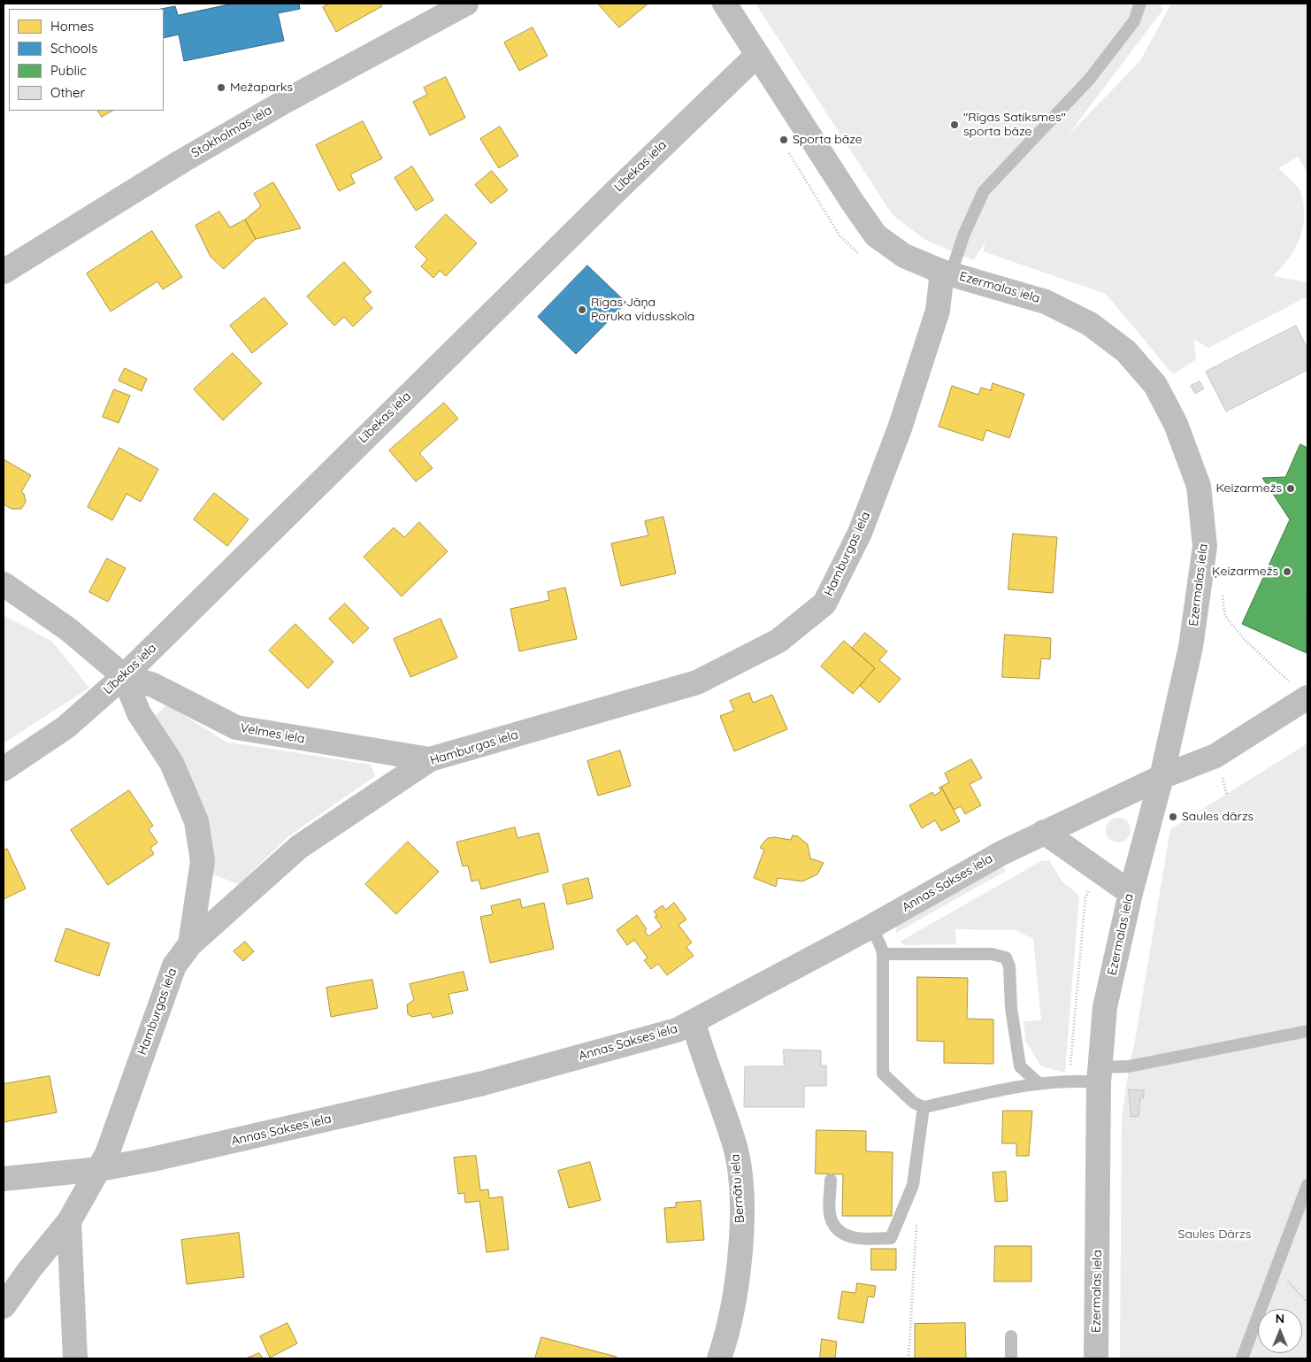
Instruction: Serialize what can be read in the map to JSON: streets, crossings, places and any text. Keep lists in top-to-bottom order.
{
  "streets": {
    "street": [
      "Stokholmas iela",
      "Lībekas iela",
      "Ezermalas iela",
      "Hamburgas iela",
      "Velmes iela",
      "Annas Sakses iela",
      "Bernātu iela"
    ]
  },
  "crossings": [
    ["Lībekas iela", "Ezermalas iela"],
    ["Lībekas iela", "Velmes iela"],
    ["Ezermalas iela", "Hamburgas iela"],
    ["Ezermalas iela", "Annas Sakses iela"],
    ["Hamburgas iela", "Velmes iela"],
    ["Hamburgas iela", "Annas Sakses iela"],
    ["Annas Sakses iela", "Bernātu iela"]
  ],
  "parks": ["Saules Dārzs"],
  "places": [
    "Mežaparks",
    "\"Rīgas Satiksmes\" sporta bāze",
    "Sporta bāze",
    "Rīgas Jāņa Poruka vidusskola",
    "Keizarmežs",
    "Ķeizarmežs",
    "Saules dārzs"
  ],
  "legend": [
    "Homes",
    "Schools",
    "Public",
    "Other"
  ],
  "north": "top"
}
